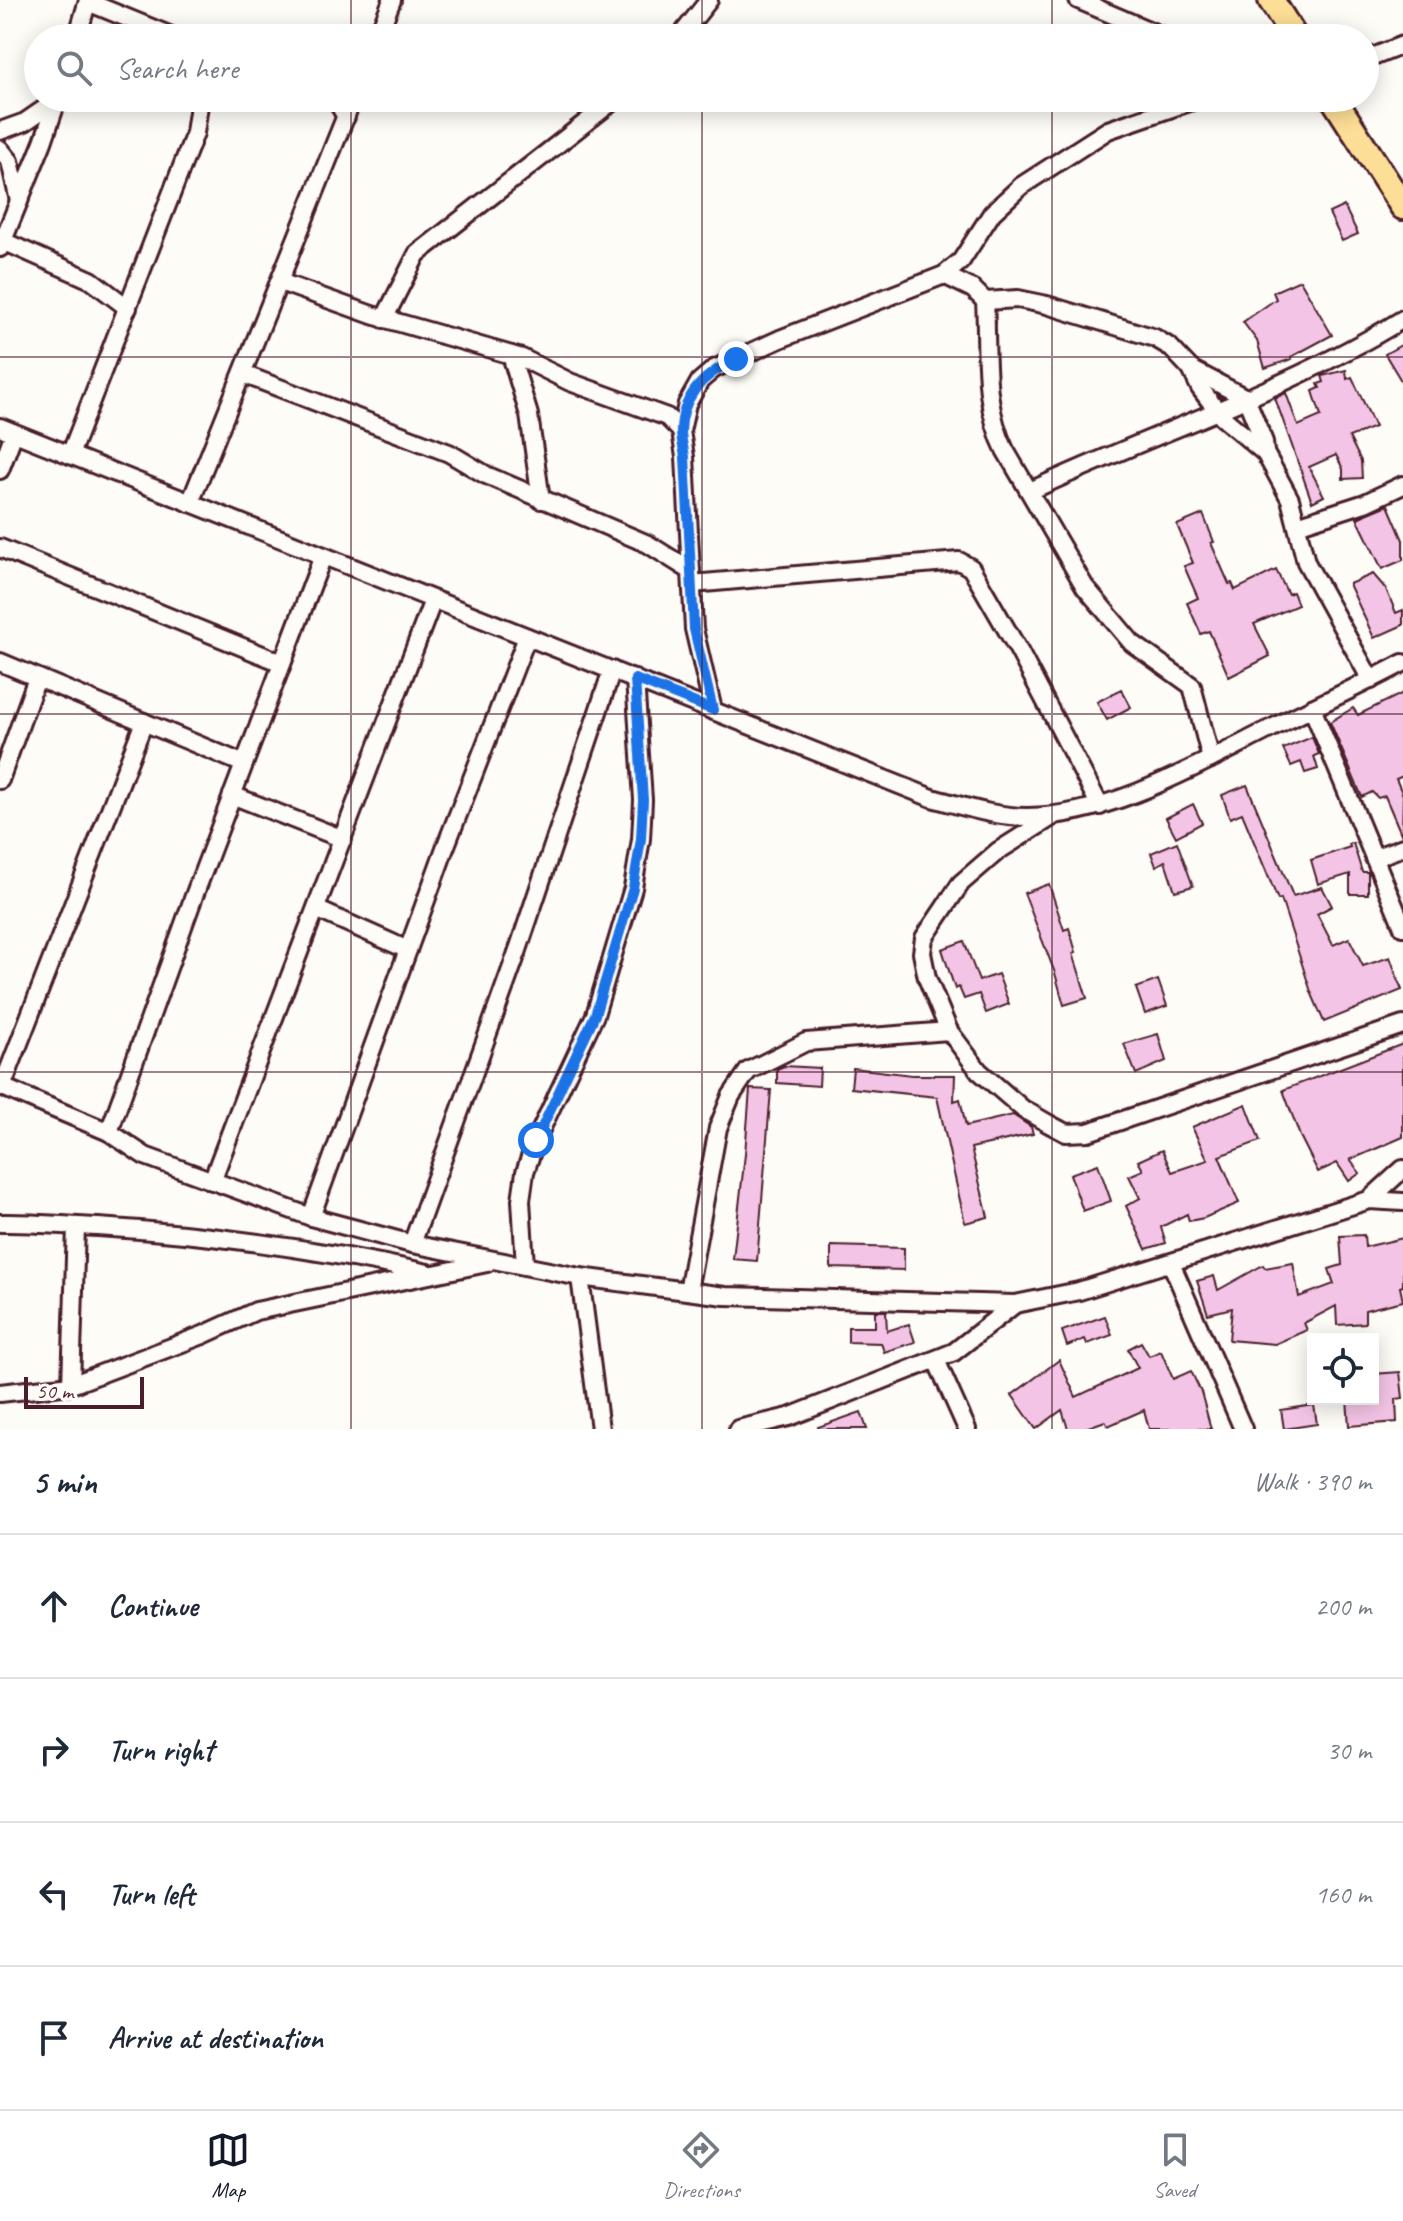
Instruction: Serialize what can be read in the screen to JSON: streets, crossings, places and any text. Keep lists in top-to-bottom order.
{
  "scale_bar": "50 m",
  "page": {
    "search": "Search here",
    "scale": "50 m",
    "heading": ["5 min", "Walk · 390 m"],
    "list": [
      ["Continue", "200 m"],
      ["Turn right", "30 m"],
      ["Turn left", "160 m"],
      "Arrive at destination"
    ],
    "nav": ["Map", "Directions", "Saved"]
  }
}
